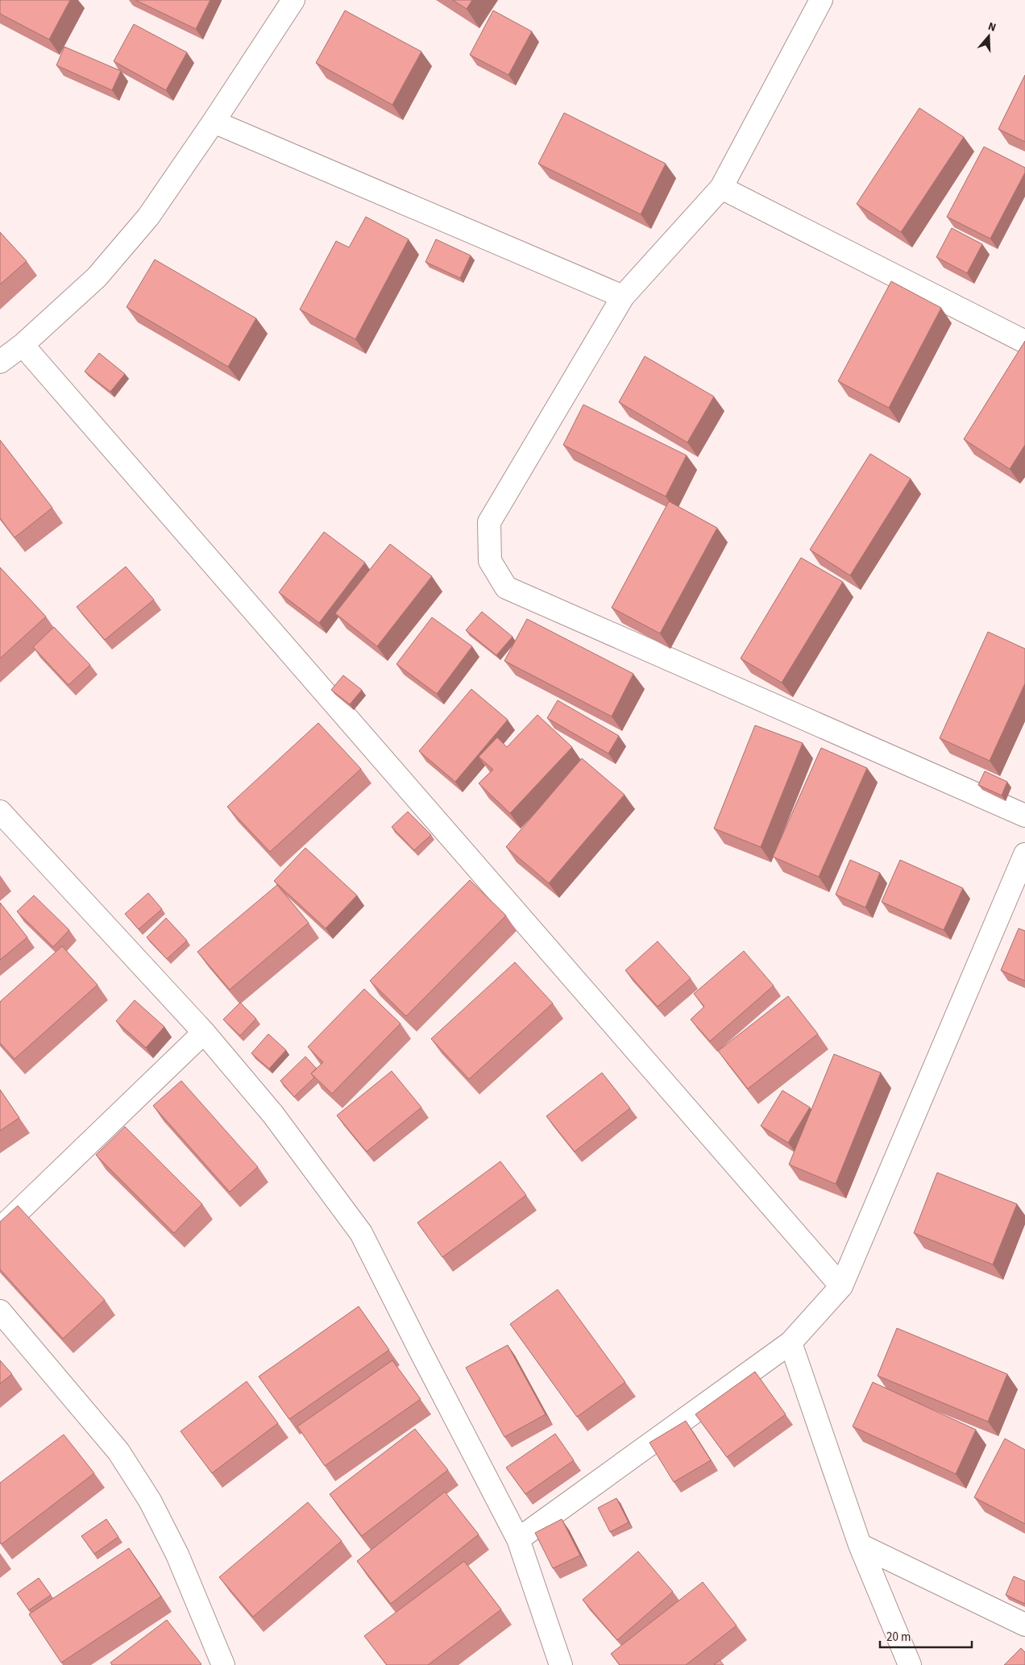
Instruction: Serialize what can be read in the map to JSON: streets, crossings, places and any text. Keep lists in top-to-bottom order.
{
  "scale_bar": "20 m",
  "north": "top"
}
